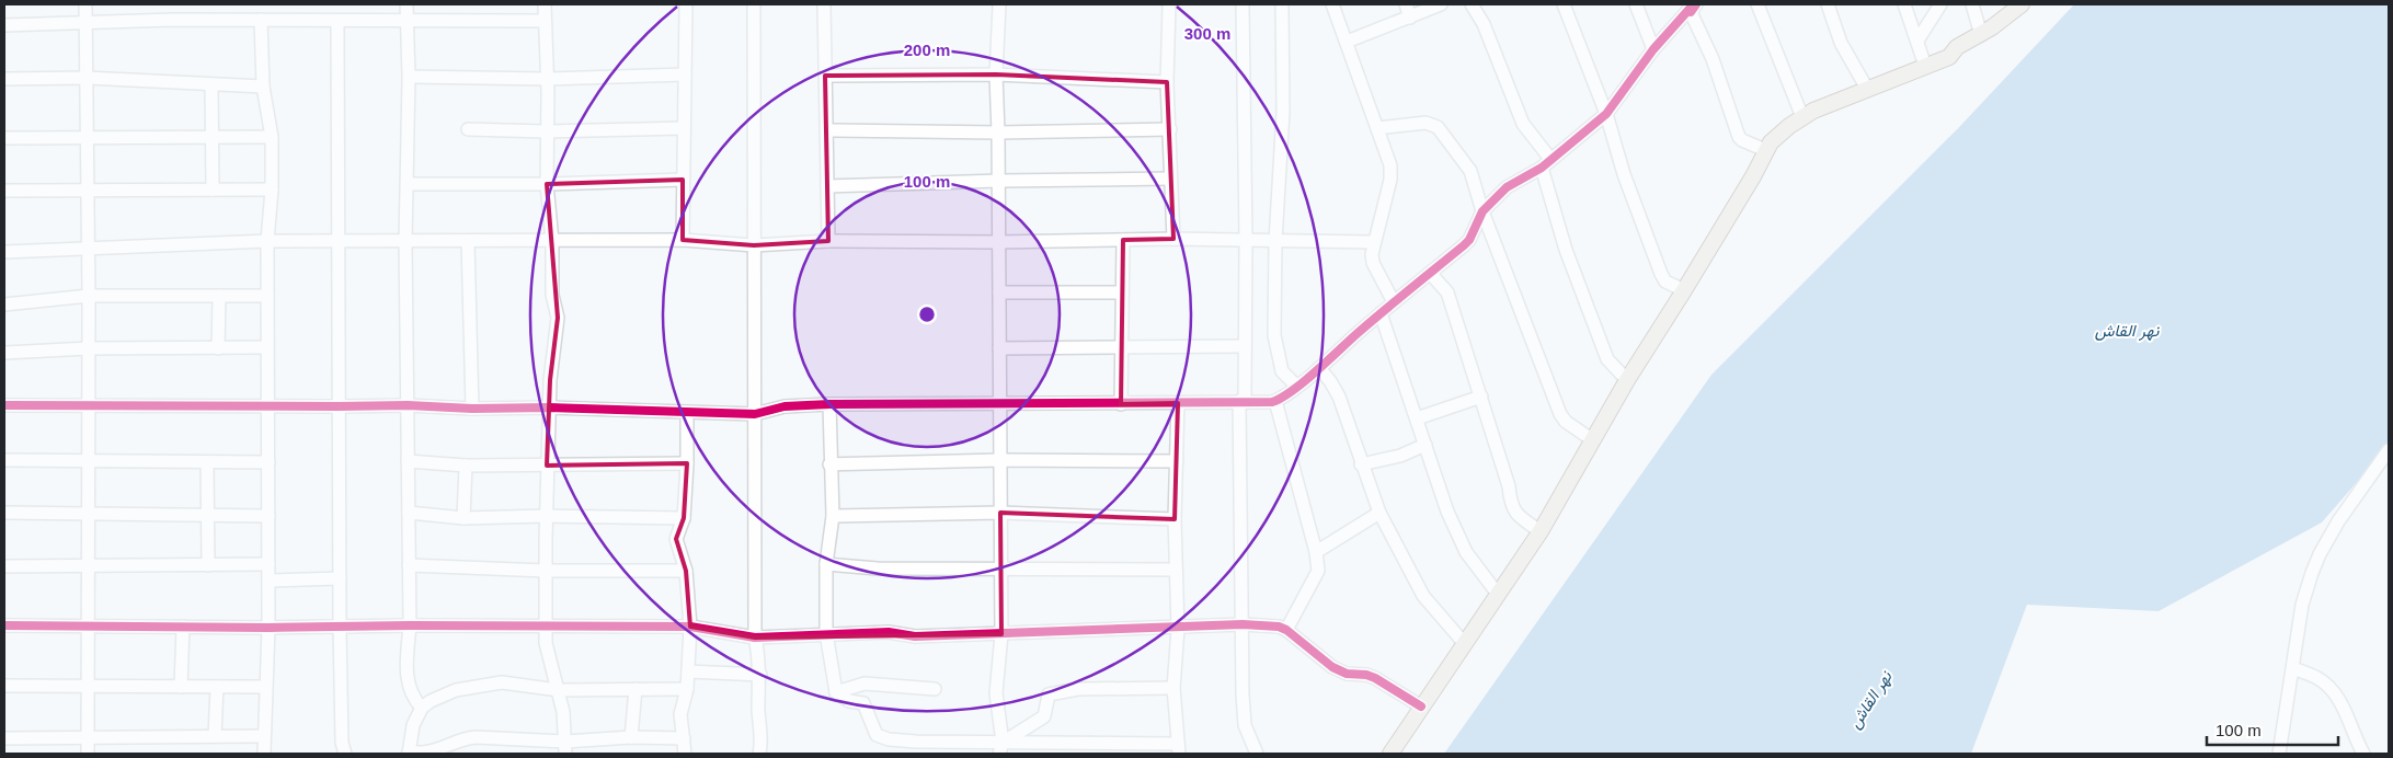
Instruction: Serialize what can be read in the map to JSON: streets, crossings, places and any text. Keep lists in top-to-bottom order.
{
  "water": ["نهر القاش"],
  "scale_bar": "100 m",
  "rings": ["300 m", "200 m", "100 m"]
}
